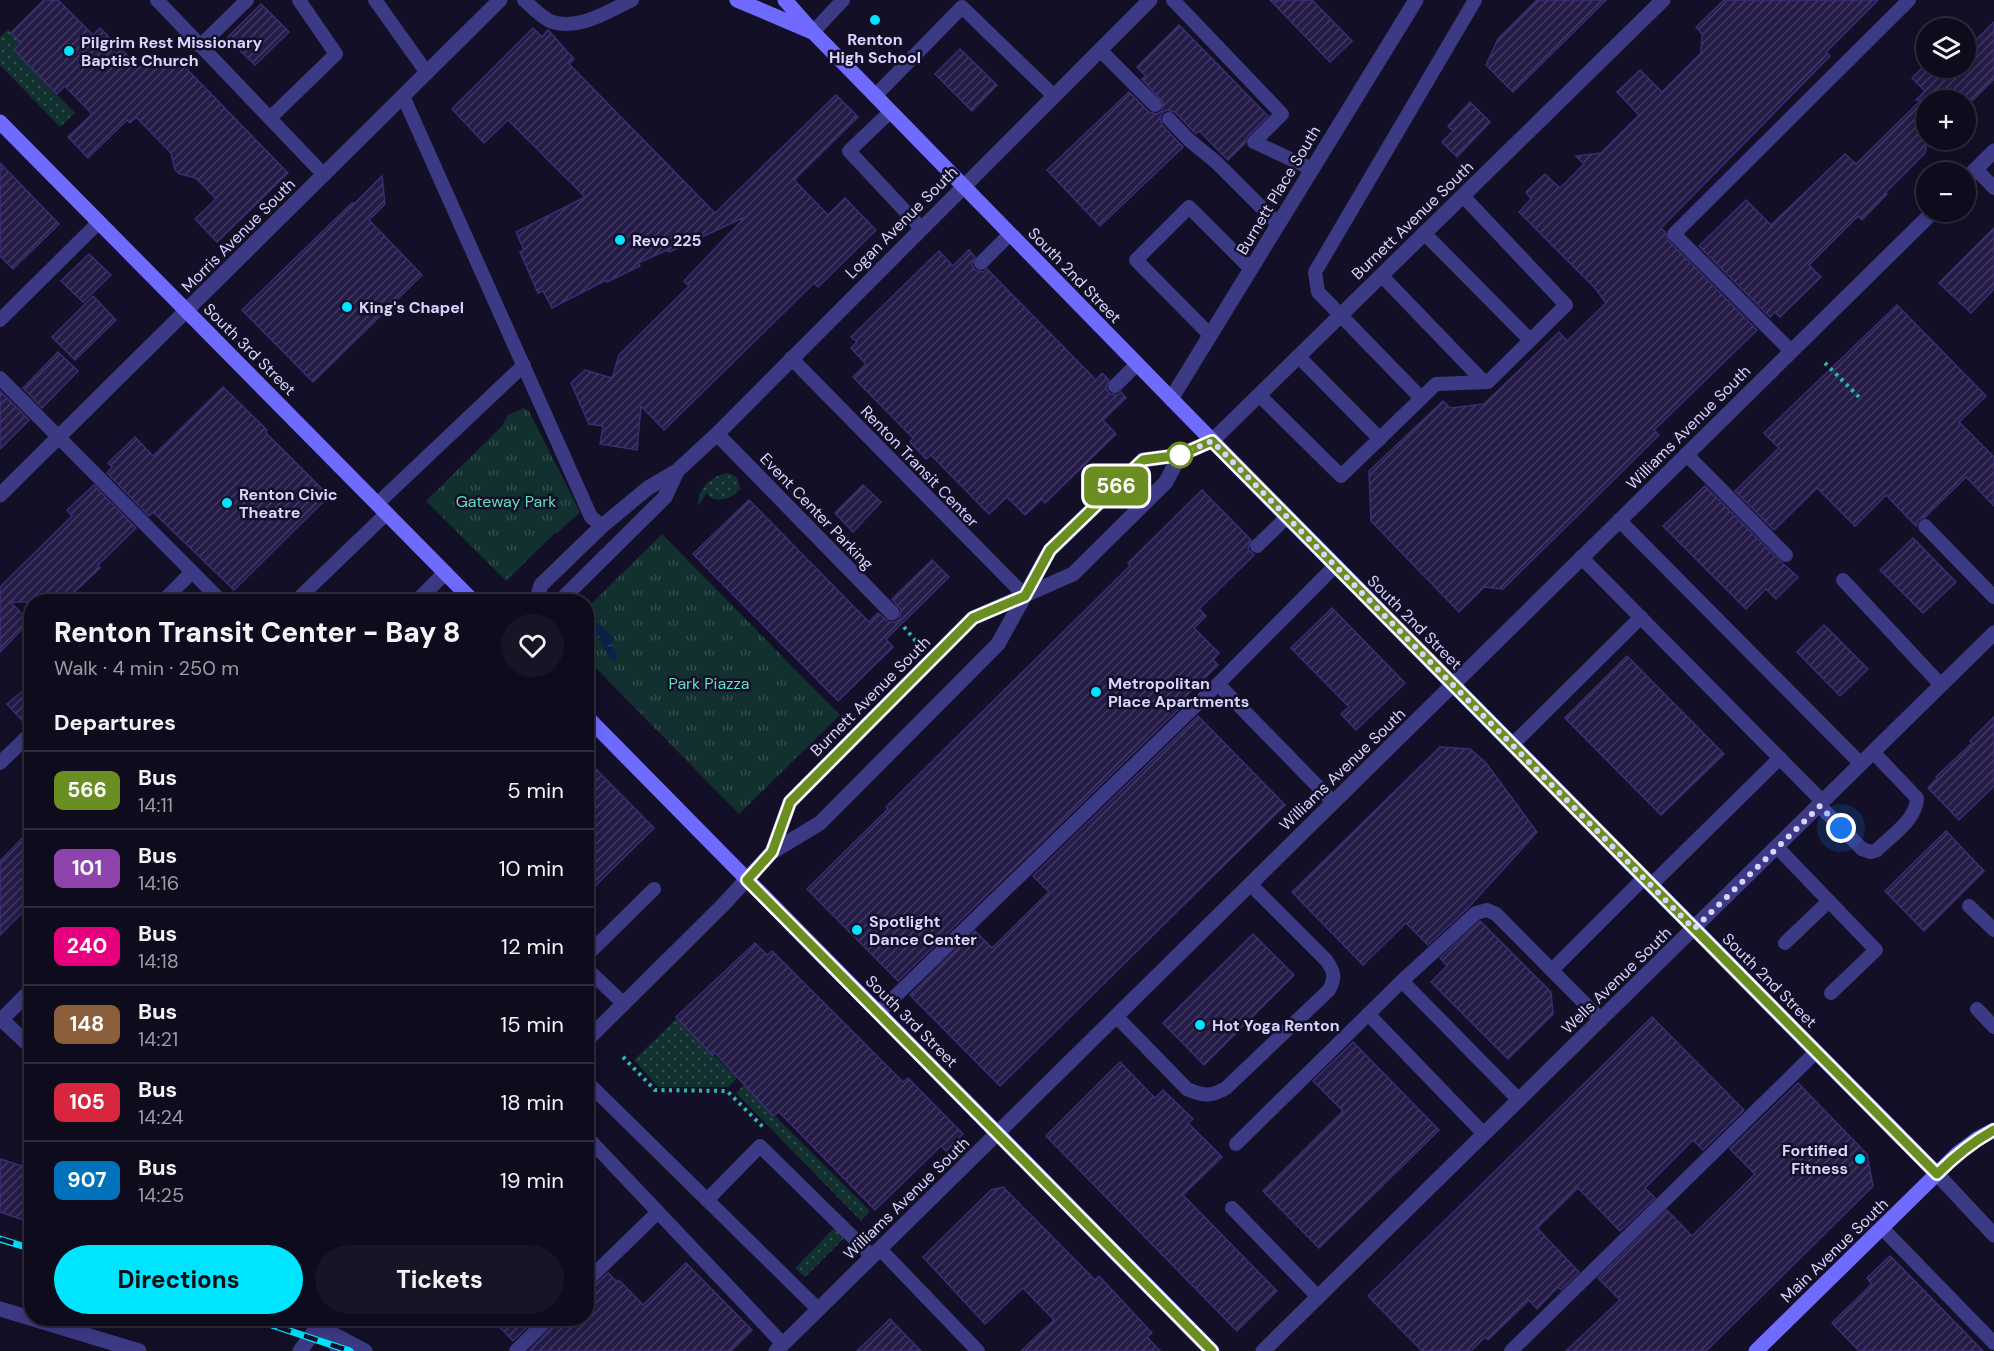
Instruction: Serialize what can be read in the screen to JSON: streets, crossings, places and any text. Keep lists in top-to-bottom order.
{
  "streets": {
    "main road": ["South 2nd Street", "South 3rd Street", "Main Avenue South"],
    "street": [
      "Burnett Place South",
      "Burnett Avenue South",
      "Logan Avenue South",
      "Morris Avenue South",
      "Williams Avenue South",
      "Event Center Parking",
      "Wells Avenue South"
    ],
    "lane": ["Renton Transit Center"]
  },
  "crossings": [
    ["Burnett Place South", "South 2nd Street"],
    ["Burnett Avenue South", "South 2nd Street"],
    ["Burnett Avenue South", "South 3rd Street"],
    ["Burnett Avenue South", "Renton Transit Center"],
    ["Logan Avenue South", "South 2nd Street"],
    ["Logan Avenue South", "Renton Transit Center"],
    ["Logan Avenue South", "Event Center Parking"],
    ["Morris Avenue South", "South 3rd Street"],
    ["South 2nd Street", "Williams Avenue South"],
    ["South 2nd Street", "Wells Avenue South"],
    ["South 2nd Street", "Main Avenue South"],
    ["South 3rd Street", "Williams Avenue South"]
  ],
  "parks": ["Gateway Park", "Park Piazza"],
  "places": [
    "Renton High School",
    "Pilgrim Rest Missionary Baptist Church",
    "Revo 225",
    "King's Chapel",
    "Renton Civic Theatre",
    "Metropolitan Place Apartments",
    "Spotlight Dance Center",
    "Hot Yoga Renton",
    "Fortified Fitness"
  ],
  "lines": ["bus line 566"],
  "page": {
    "on_map": "566",
    "map_buttons": ["+", "−"],
    "heading": [
      ["Renton Transit Center - Bay 8", "Walk · 4 min · 250 m"],
      "Departures"
    ],
    "list": [
      {
        "mark": "566",
        "name": "Bus",
        "note": "14:11",
        "value": "5 min"
      },
      {
        "mark": "101",
        "name": "Bus",
        "note": "14:16",
        "value": "10 min"
      },
      {
        "mark": "240",
        "name": "Bus",
        "note": "14:18",
        "value": "12 min"
      },
      {
        "mark": "148",
        "name": "Bus",
        "note": "14:21",
        "value": "15 min"
      },
      {
        "mark": "105",
        "name": "Bus",
        "note": "14:24",
        "value": "18 min"
      },
      {
        "mark": "907",
        "name": "Bus",
        "note": "14:25",
        "value": "19 min"
      }
    ],
    "buttons": ["Directions", "Tickets"]
  }
}
